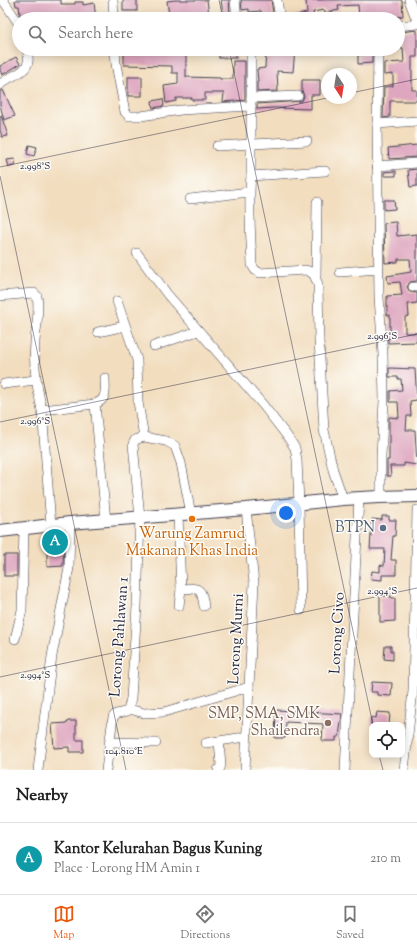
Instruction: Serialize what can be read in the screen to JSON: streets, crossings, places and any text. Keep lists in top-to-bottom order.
{
  "streets": {
    "street": ["Lorong Civo", "Lorong Pahlawan 1", "Lorong Murni"]
  },
  "places": ["Warung Zamrud Makanan Khas India", "BTPN", "SMP, SMA, SMK Shailendra"],
  "north": "bottom",
  "page": {
    "search": "Search here",
    "pins": "A",
    "heading": "Nearby",
    "list": [
      {
        "mark": "A",
        "name": "Kantor Kelurahan Bagus Kuning",
        "note": "Place · Lorong HM Amin 1",
        "value": "210 m"
      }
    ],
    "nav": ["Map", "Directions", "Saved"]
  },
  "coordinates": [
    "2.998°S",
    "2.996°S",
    "2.994°S",
    "104.810°E"
  ]
}
